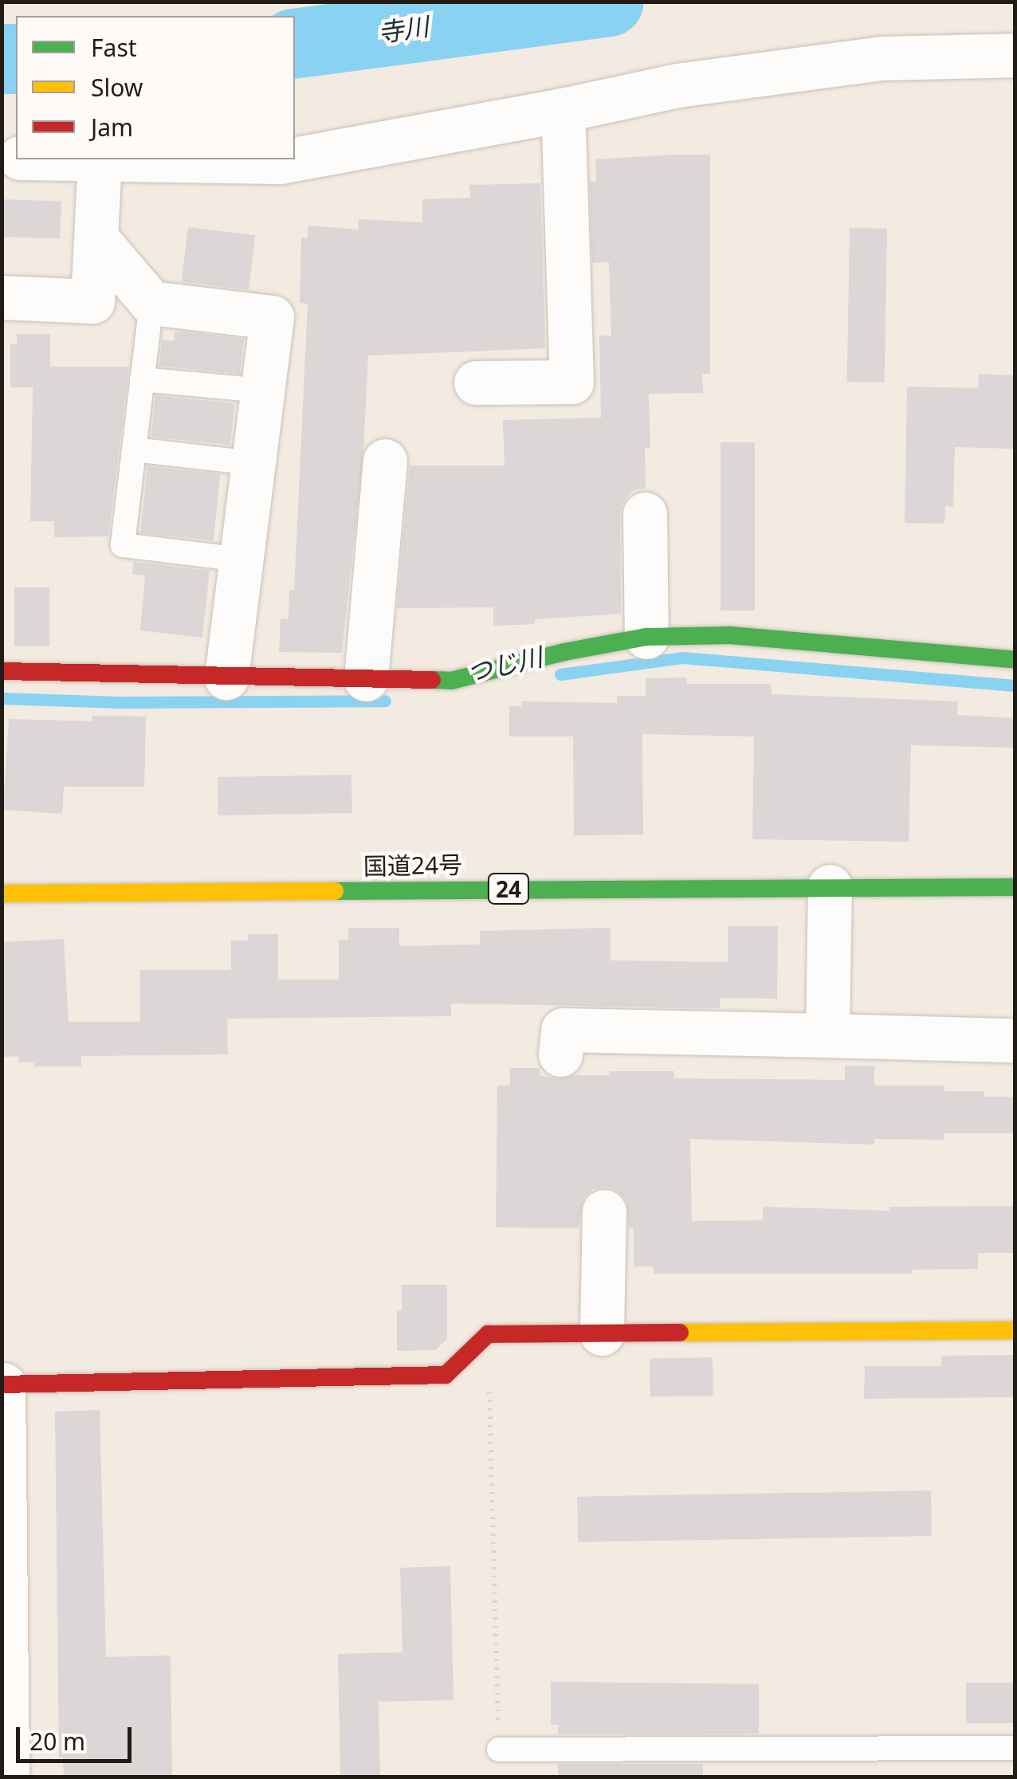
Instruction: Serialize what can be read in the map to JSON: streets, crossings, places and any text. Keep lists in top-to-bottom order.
{
  "streets": {
    "main road": ["国道24号", "24"]
  },
  "water": ["寺川", "つじ川"],
  "legend": ["Fast", "Slow", "Jam"],
  "scale_bar": "20 m"
}
